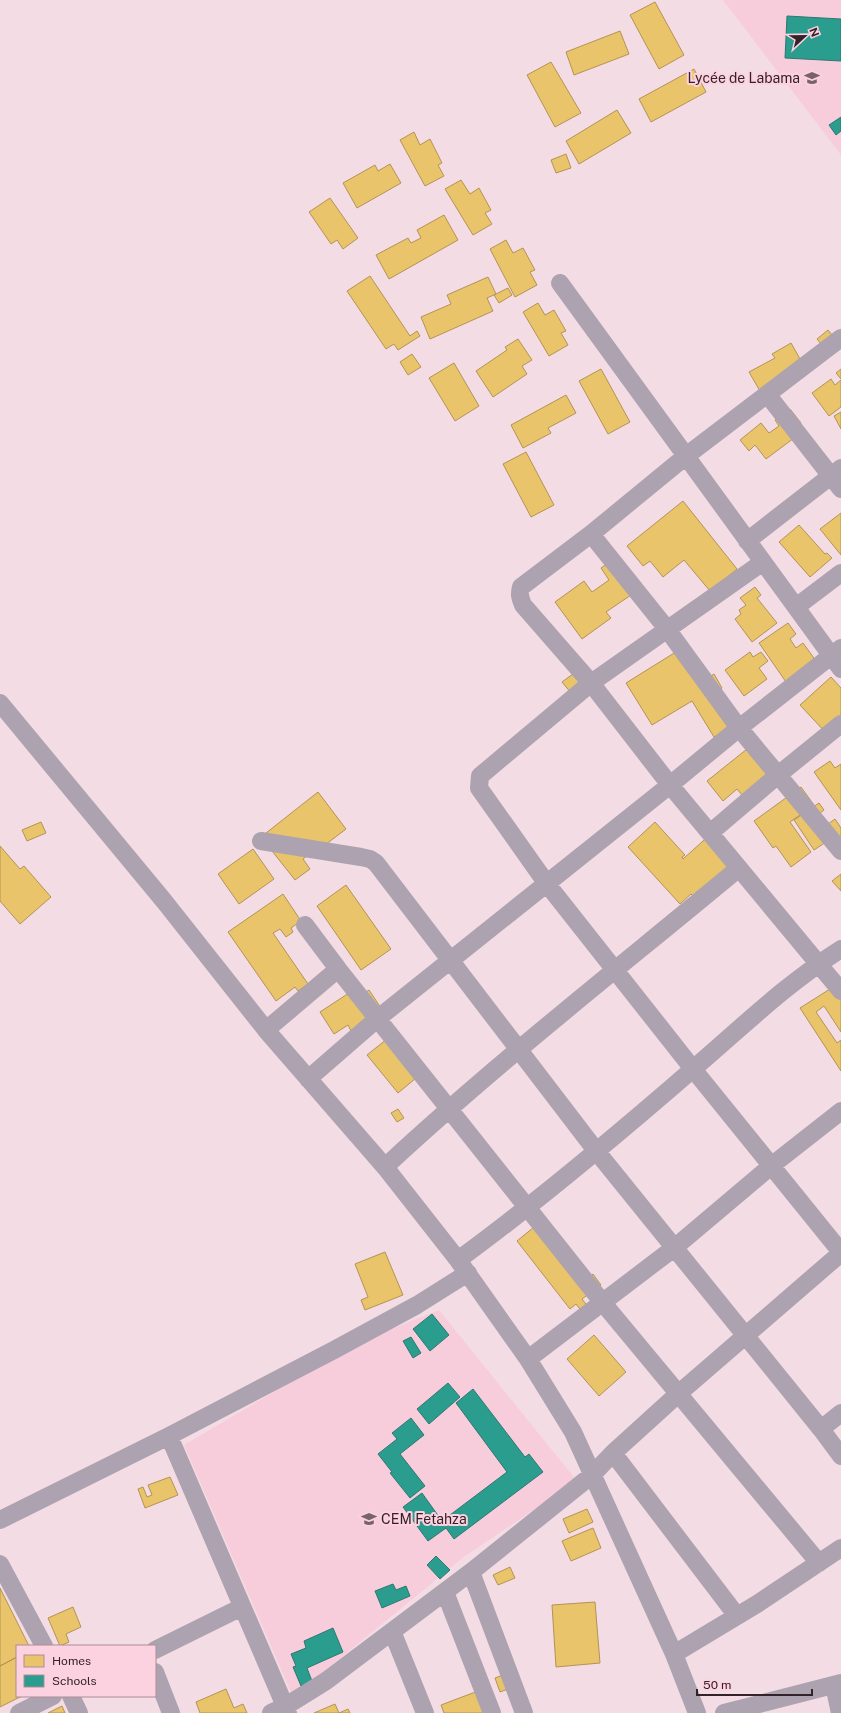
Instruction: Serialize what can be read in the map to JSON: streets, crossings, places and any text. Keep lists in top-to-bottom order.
{
  "places": {
    "school or university": ["Lycée de Labama", "CEM Fetahza"]
  },
  "legend": ["Homes", "Schools"],
  "scale_bar": "50 m",
  "north": "right"
}
